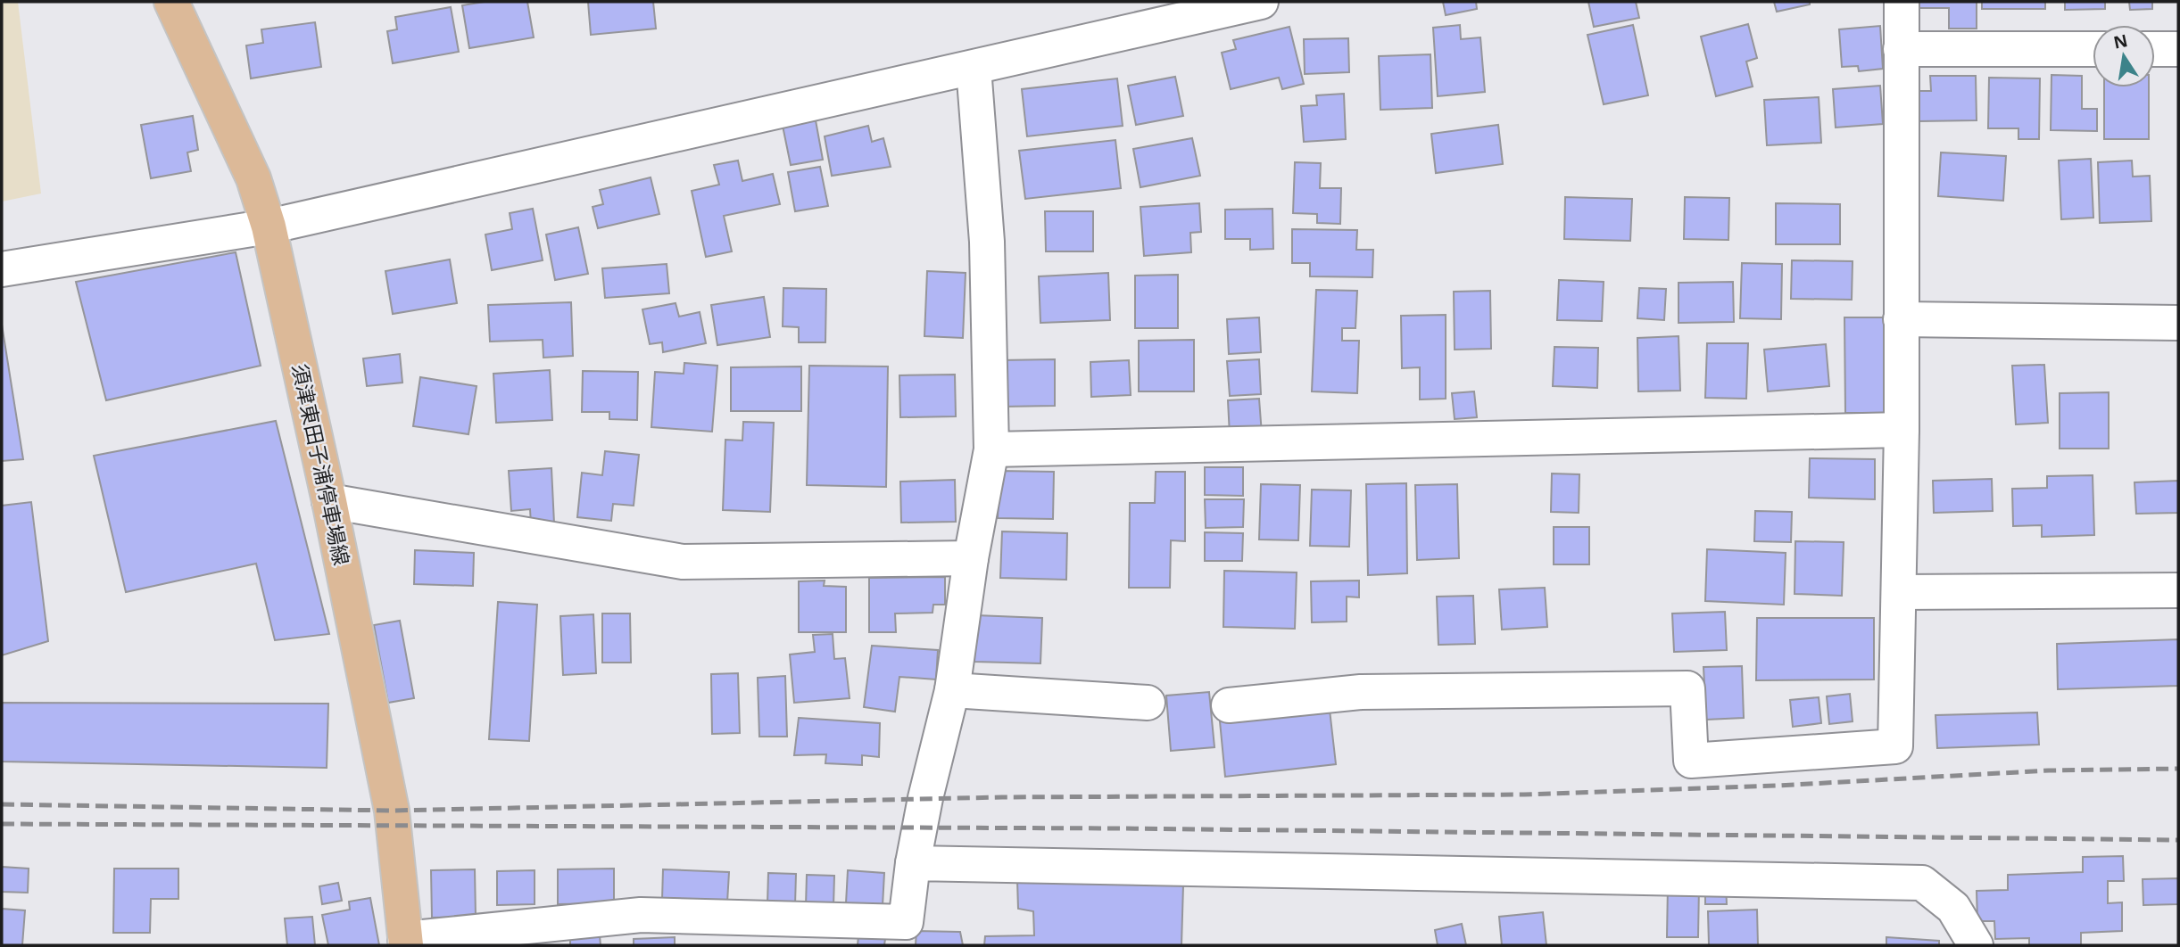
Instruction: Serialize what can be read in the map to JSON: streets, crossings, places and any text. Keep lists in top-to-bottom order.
{
  "streets": {
    "main road": ["須津東田子浦停車場線"]
  },
  "north": "top"
}
